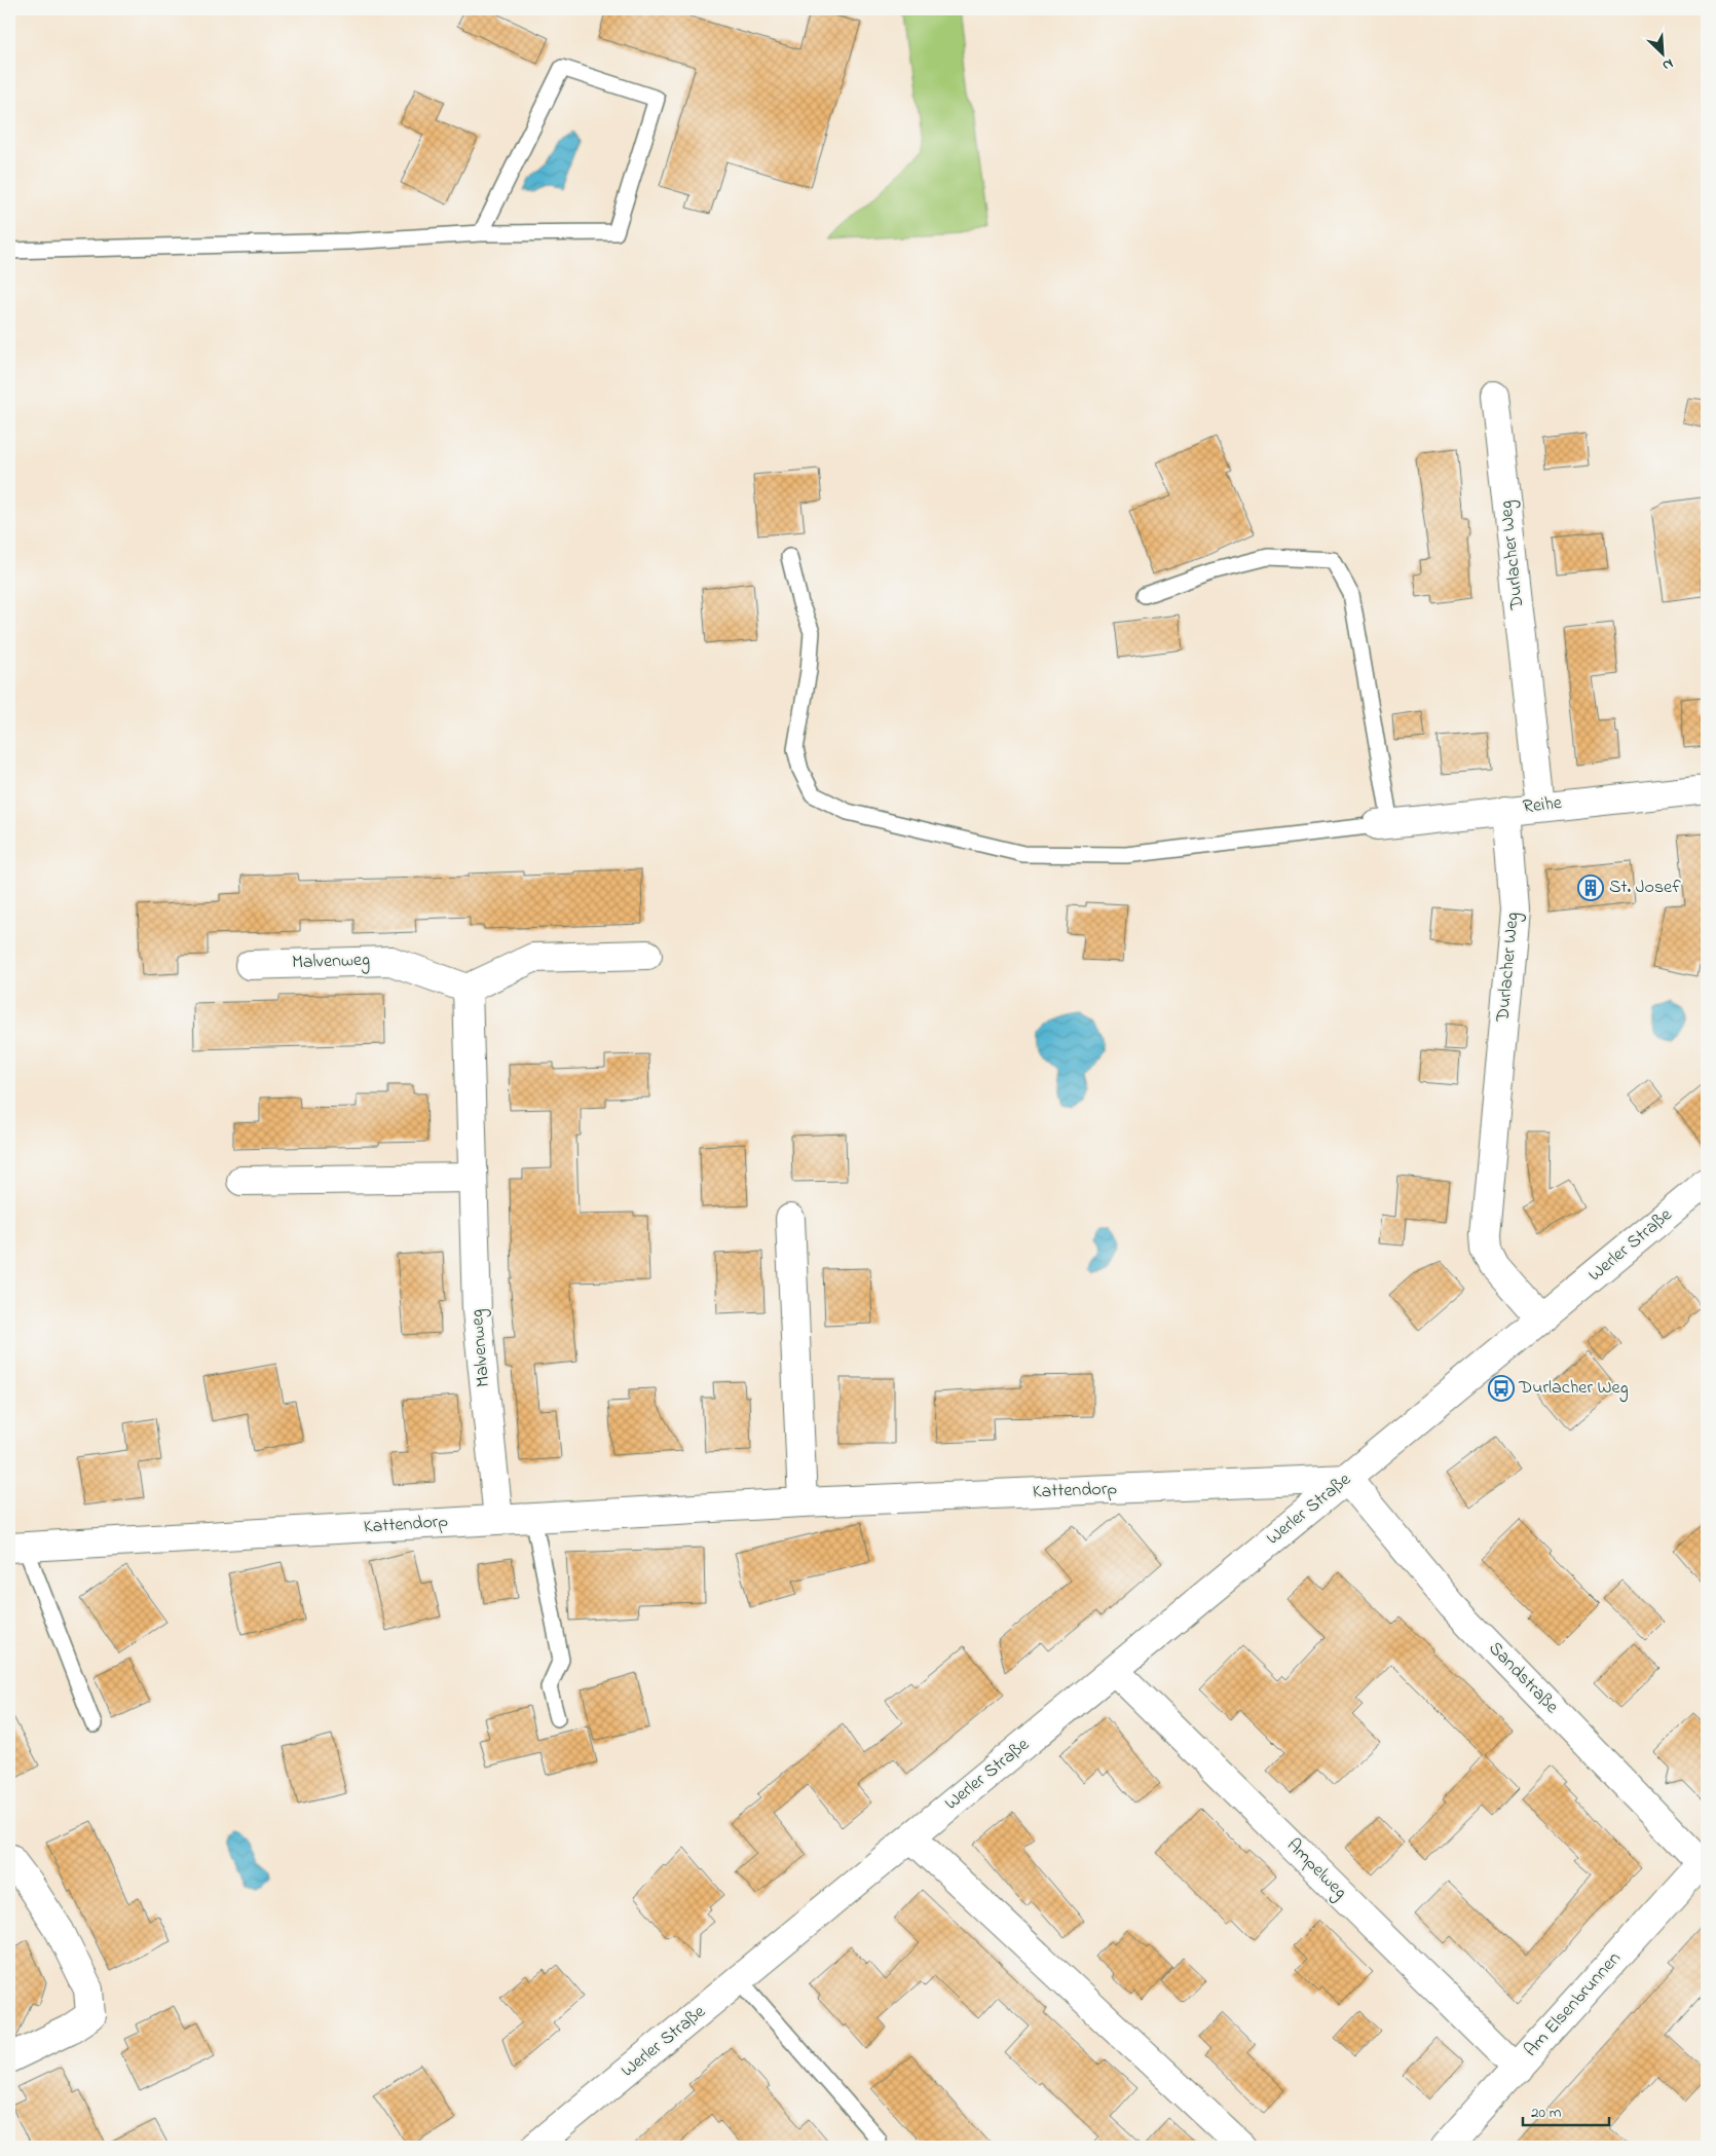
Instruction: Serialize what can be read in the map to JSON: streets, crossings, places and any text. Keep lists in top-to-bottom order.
{
  "streets": {
    "street": [
      "Durlacher Weg",
      "Reihe",
      "Malvenweg",
      "Werler Straße",
      "Kattendorp",
      "Sandstraße",
      "Ampelweg",
      "Am Elsenbrunnen"
    ]
  },
  "crossings": [
    ["Durlacher Weg", "Reihe"],
    ["Durlacher Weg", "Werler Straße"],
    ["Malvenweg", "Kattendorp"],
    ["Werler Straße", "Kattendorp"],
    ["Werler Straße", "Sandstraße"],
    ["Werler Straße", "Ampelweg"],
    ["Kattendorp", "Sandstraße"],
    ["Sandstraße", "Am Elsenbrunnen"],
    ["Ampelweg", "Am Elsenbrunnen"]
  ],
  "places": {
    "building": ["St. Josef"],
    "bus stop": ["Durlacher Weg"]
  },
  "scale_bar": "20 m",
  "north": "bottom right"
}
